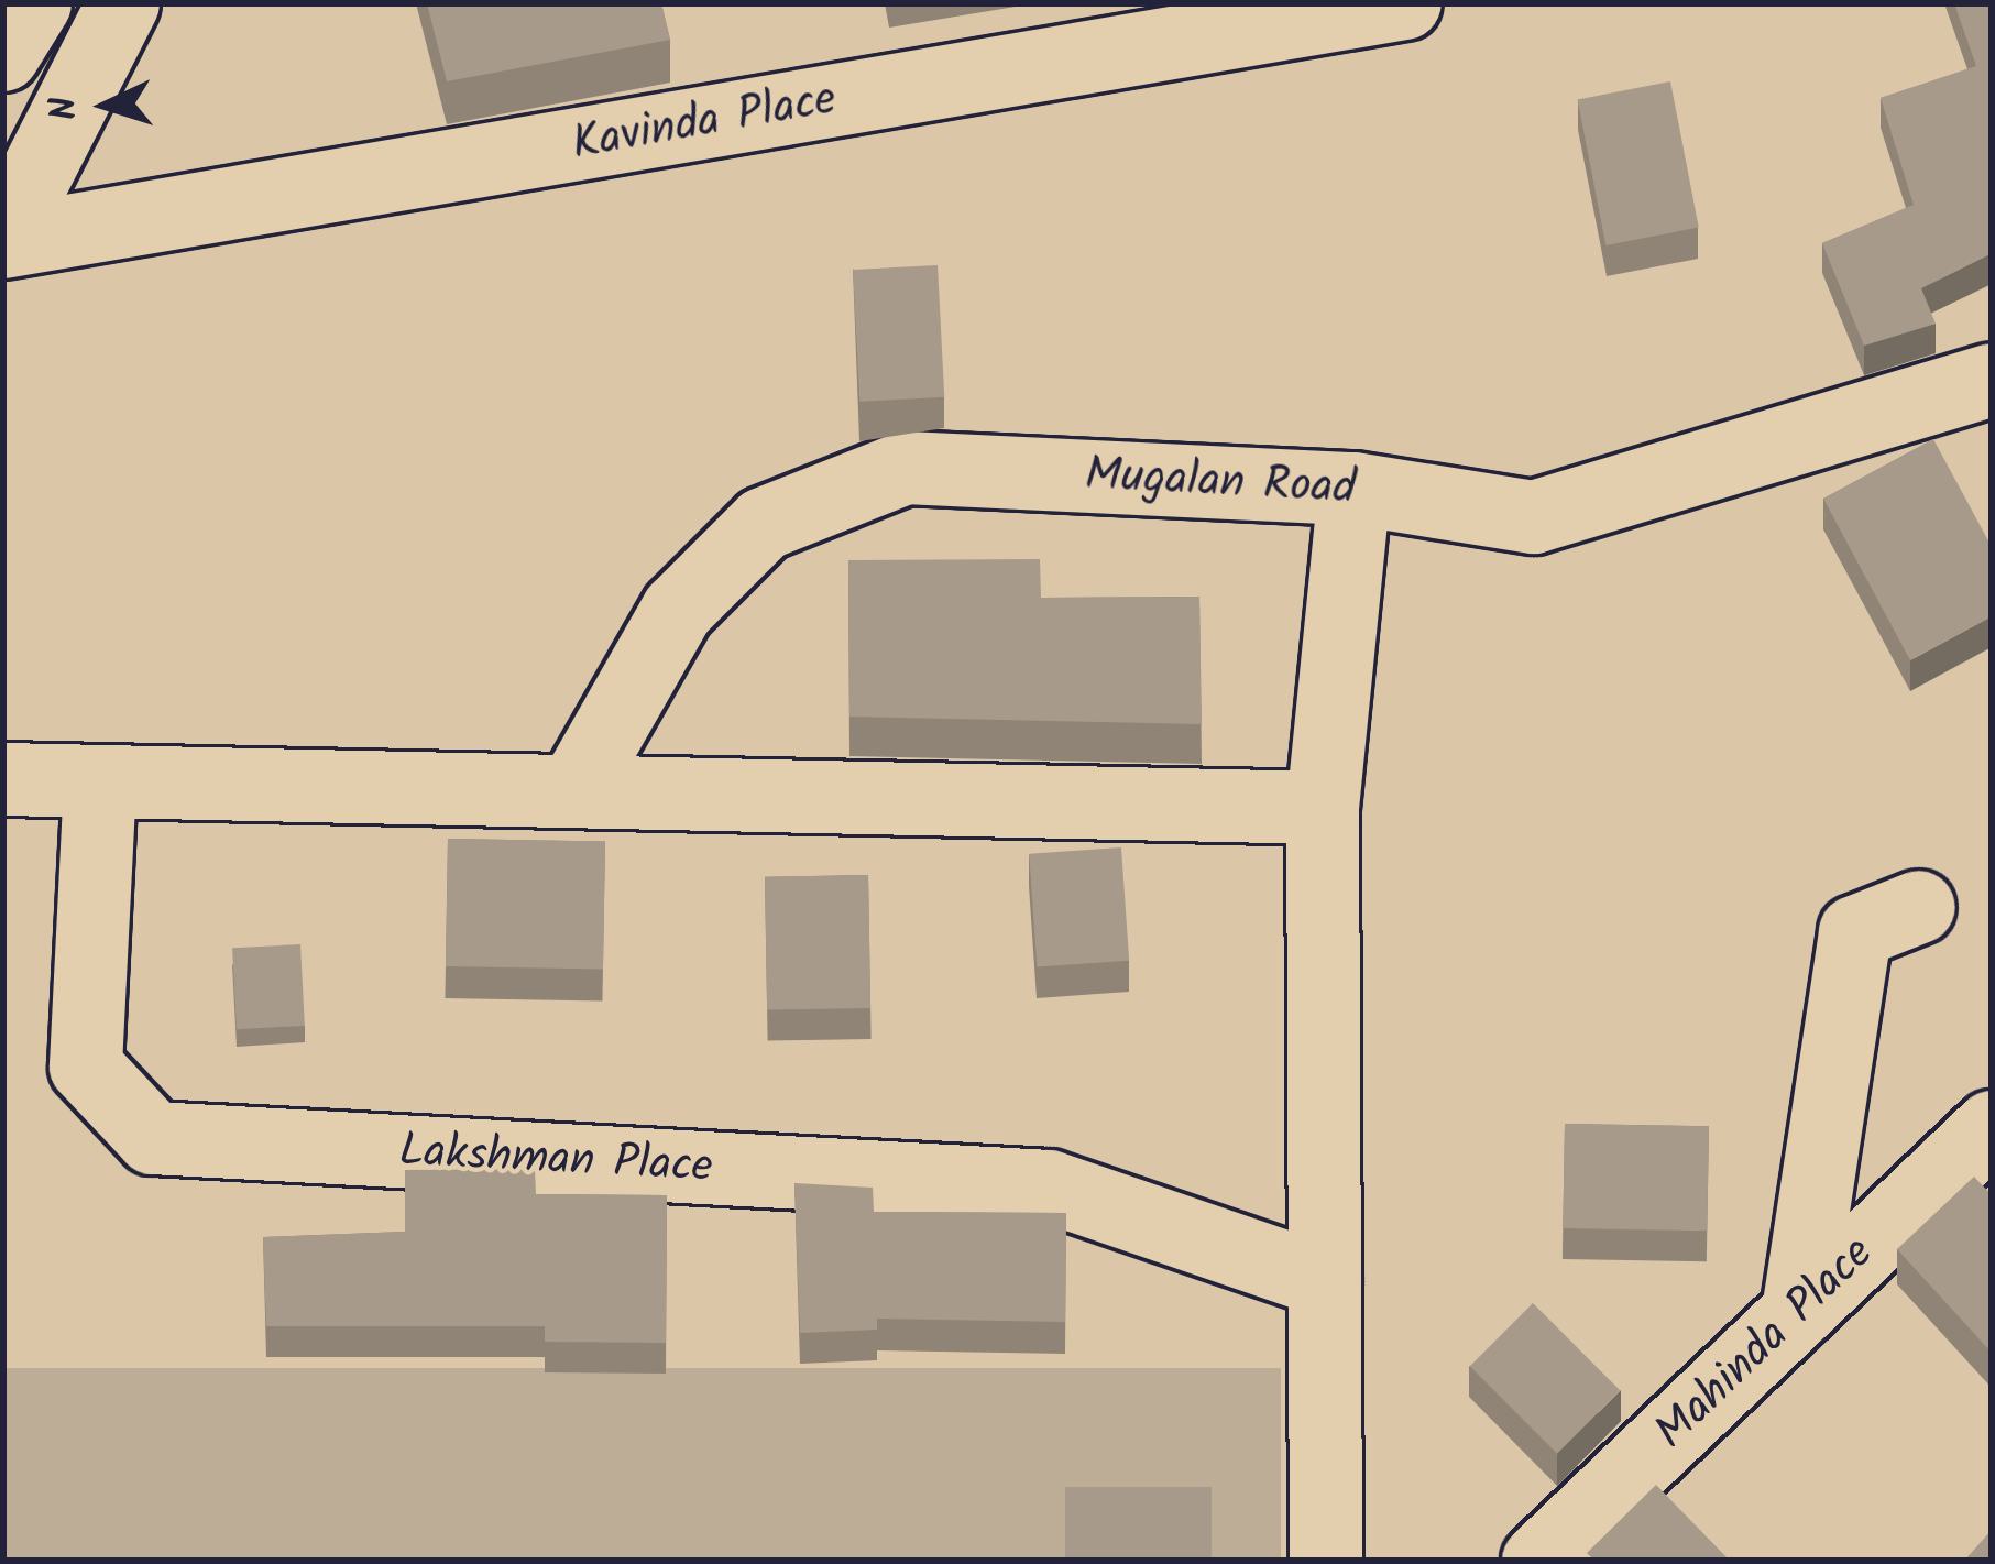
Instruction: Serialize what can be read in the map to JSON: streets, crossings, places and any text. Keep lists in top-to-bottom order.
{
  "streets": {
    "main road": [
      "Kavinda Place",
      "Mugalan Road",
      "Lakshman Place",
      "Mahinda Place"
    ]
  },
  "north": "left"
}
